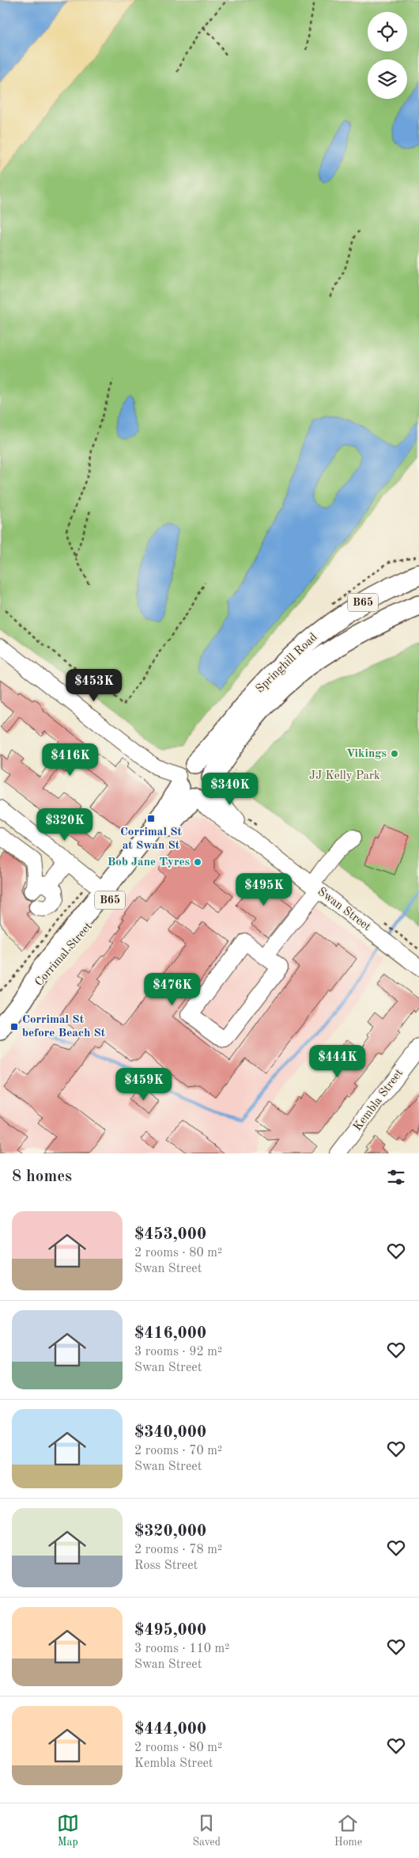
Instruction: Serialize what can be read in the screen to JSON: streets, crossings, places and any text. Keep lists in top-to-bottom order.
{
  "streets": {
    "main road": ["B65", "Springhill Road", "Corrimal Street"],
    "street": ["Swan Street", "Kembla Street"]
  },
  "crossings": [
    ["B65", "Springhill Road"],
    ["B65", "Swan Street"],
    ["B65", "Corrimal Street"],
    ["Springhill Road", "Swan Street"],
    ["Springhill Road", "Corrimal Street"],
    ["Swan Street", "Corrimal Street"]
  ],
  "parks": ["JJ Kelly Park"],
  "places": {
    "other": ["Vikings", "Bob Jane Tyres"],
    "transit": ["Corrimal St at Swan St", "Corrimal St before Beach St"]
  },
  "page": {
    "price": [
      "$453K",
      "$416K",
      "$340K",
      "$320K",
      "$495K",
      "$476K",
      "$444K",
      "$459K"
    ],
    "heading": "8 homes",
    "list": [
      {
        "name": "$453,000",
        "note": "2 rooms · 80 m² · Swan Street"
      },
      {
        "name": "$416,000",
        "note": "3 rooms · 92 m² · Swan Street"
      },
      {
        "name": "$340,000",
        "note": "2 rooms · 70 m² · Swan Street"
      },
      {
        "name": "$320,000",
        "note": "2 rooms · 78 m² · Ross Street"
      },
      {
        "name": "$495,000",
        "note": "3 rooms · 110 m² · Swan Street"
      },
      {
        "name": "$444,000",
        "note": "2 rooms · 80 m² · Kembla Street"
      }
    ],
    "tabs": ["Map", "Saved", "Home"]
  }
}
